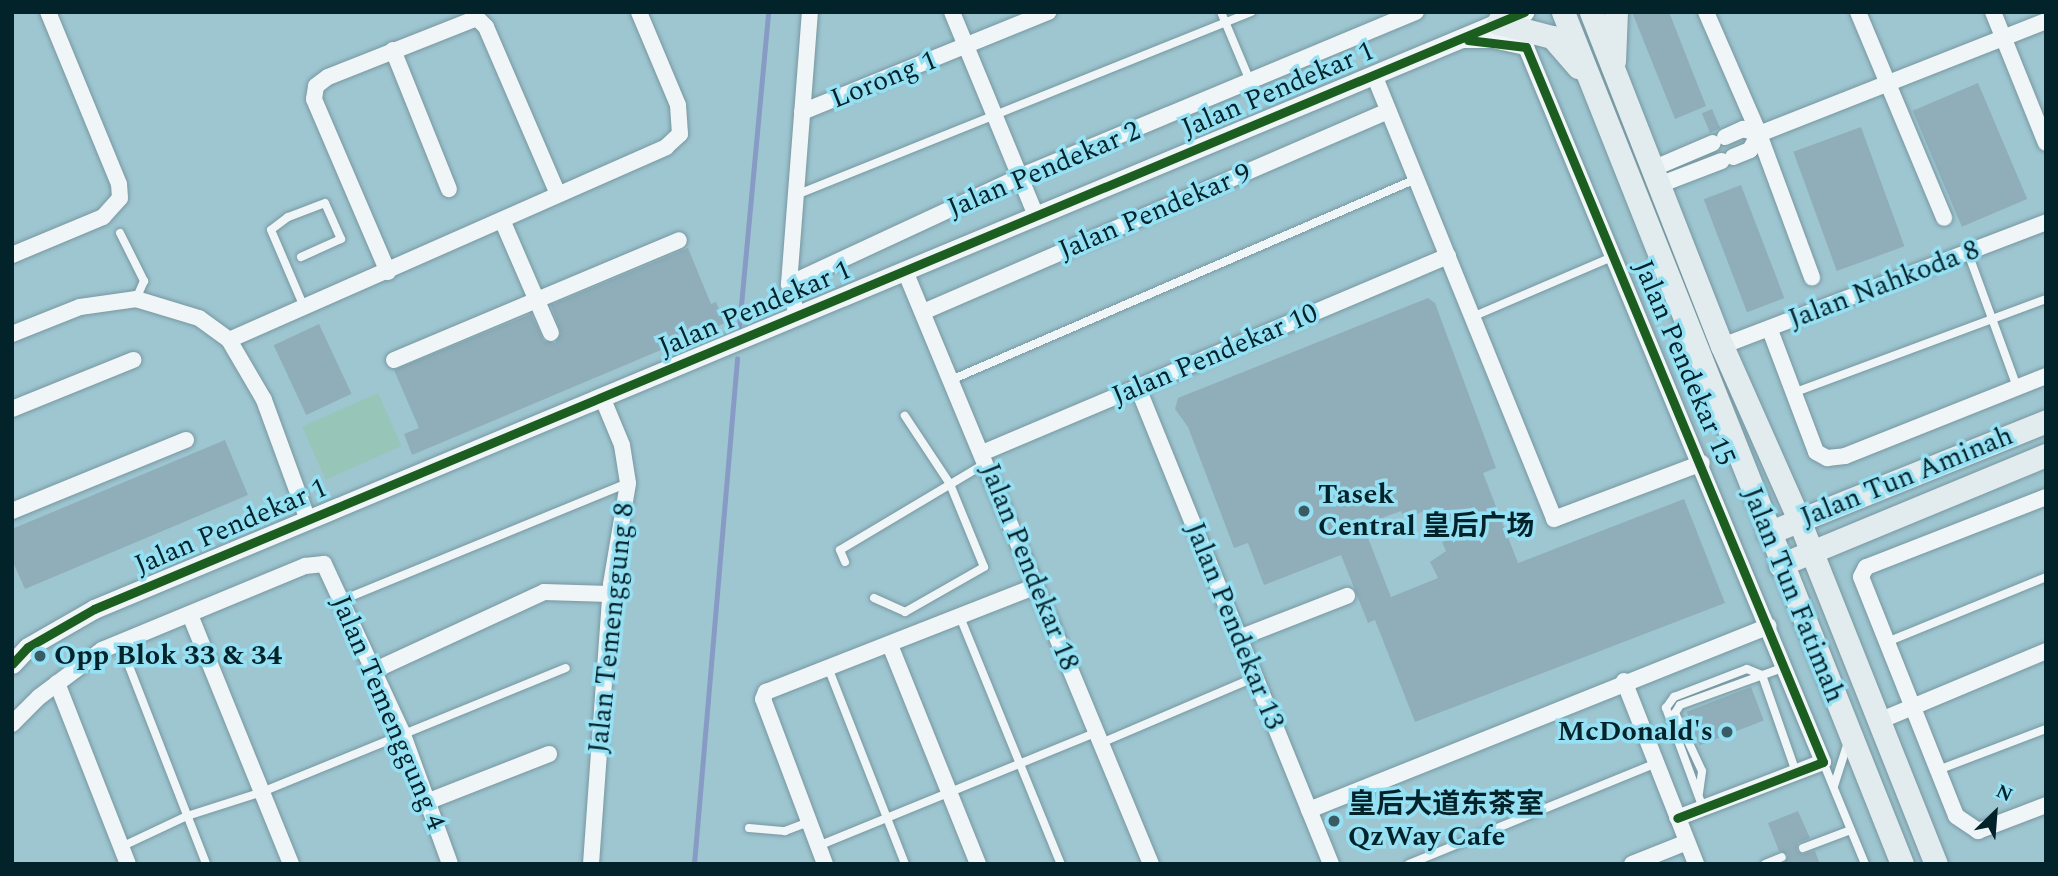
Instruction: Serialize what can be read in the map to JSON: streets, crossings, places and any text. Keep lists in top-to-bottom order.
{
  "streets": {
    "main road": ["Jalan Tun Aminah", "Jalan Tun Fatimah"],
    "street": [
      "Lorong 1",
      "Jalan Pendekar 1",
      "Jalan Pendekar 2",
      "Jalan Pendekar 9",
      "Jalan Nahkoda 8",
      "Jalan Pendekar 10",
      "Jalan Pendekar 15",
      "Jalan Pendekar 18",
      "Jalan Pendekar 13",
      "Jalan Temenggung 8",
      "Jalan Temenggung 4"
    ]
  },
  "crossings": [
    ["Jalan Pendekar 1", "Jalan Pendekar 15"],
    ["Jalan Pendekar 1", "Jalan Pendekar 18"],
    ["Jalan Pendekar 1", "Jalan Temenggung 8"],
    ["Jalan Pendekar 9", "Jalan Pendekar 18"],
    ["Jalan Nahkoda 8", "Jalan Tun Fatimah"],
    ["Jalan Pendekar 10", "Jalan Pendekar 18"],
    ["Jalan Pendekar 10", "Jalan Pendekar 13"],
    ["Jalan Tun Aminah", "Jalan Tun Fatimah"]
  ],
  "places": [
    "Tasek Central 皇后广场",
    "Opp Blok 33 & 34",
    "McDonald's",
    "皇后大道东茶室 QzWay Cafe"
  ],
  "north": "top right"
}
